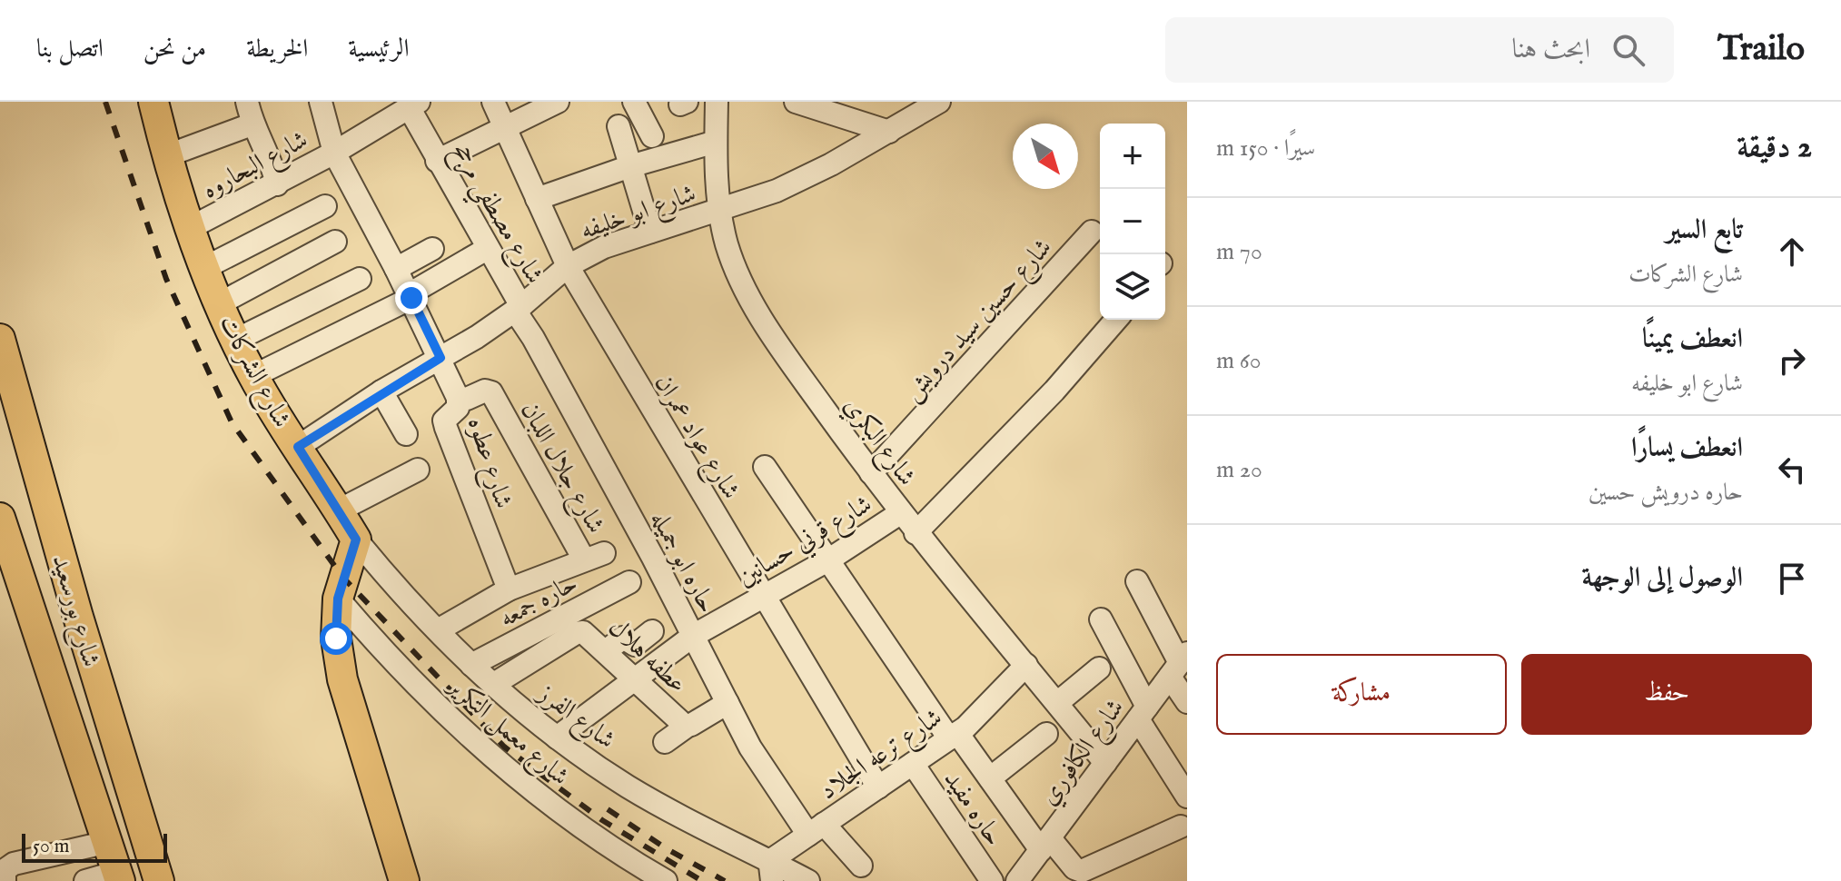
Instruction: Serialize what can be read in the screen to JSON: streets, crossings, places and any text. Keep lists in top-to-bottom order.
{
  "streets": {
    "main road": ["شارع الشركات", "شارع بورسعيد"],
    "street": [
      "شارع البحاروه",
      "شارع ابو خليفه",
      "شارع مصطفي مرجح",
      "شارع حسين سيد درويش",
      "شارع عواد عمران",
      "شارع البكري",
      "شارع عطوه",
      "شارع جلال اللبان",
      "شارع قرني حسانين",
      "حاره ابو جميله",
      "حاره جمعه",
      "عطفه هلال",
      "شارع الفرز",
      "شارع معمل التكرير",
      "شارع الكافوري",
      "شارع ترعه الجلاد",
      "حاره مفيد"
    ]
  },
  "crossings": [
    ["شارع البحاروه", "شارع مصطفي مرجح"],
    ["شارع البحاروه", "شارع الشركات"],
    ["شارع البحاروه", "شارع عطوه"],
    ["شارع ابو خليفه", "شارع مصطفي مرجح"],
    ["شارع ابو خليفه", "شارع الشركات"],
    ["شارع ابو خليفه", "شارع عواد عمران"],
    ["شارع ابو خليفه", "شارع البكري"],
    ["شارع ابو خليفه", "شارع عطوه"],
    ["شارع ابو خليفه", "حاره ابو جميله"],
    ["شارع مصطفي مرجح", "حاره ابو جميله"],
    ["شارع حسين سيد درويش", "شارع البكري"],
    ["شارع الشركات", "شارع الفرز"],
    ["شارع عواد عمران", "شارع قرني حسانين"],
    ["شارع عواد عمران", "شارع ترعه الجلاد"],
    ["شارع البكري", "شارع قرني حسانين"],
    ["شارع البكري", "شارع الكافوري"],
    ["شارع البكري", "شارع ترعه الجلاد"],
    ["شارع عطوه", "شارع جلال اللبان"],
    ["شارع قرني حسانين", "حاره ابو جميله"],
    ["شارع قرني حسانين", "عطفه هلال"],
    ["شارع قرني حسانين", "شارع الفرز"],
    ["حاره ابو جميله", "عطفه هلال"],
    ["حاره ابو جميله", "شارع ترعه الجلاد"],
    ["حاره جمعه", "شارع الفرز"],
    ["عطفه هلال", "شارع الفرز"],
    ["شارع الفرز", "شارع ترعه الجلاد"],
    ["شارع ترعه الجلاد", "حاره مفيد"]
  ],
  "scale_bar": "50 m",
  "north": "bottom right",
  "page": {
    "header": "Trailo",
    "search": "ابحث هنا",
    "nav": [
      "الرئيسية",
      "الخريطة",
      "من نحن",
      "اتصل بنا"
    ],
    "heading": ["2 دقيقة", "سيرًا · 150 m"],
    "map_buttons": ["+", "−"],
    "list": [
      ["تابع السير", "شارع الشركات", "70 m"],
      ["انعطف يمينًا", "شارع ابو خليفه", "60 m"],
      ["انعطف يسارًا", "حاره درويش حسين", "20 m"],
      "الوصول إلى الوجهة"
    ],
    "buttons": ["حفظ", "مشاركة"],
    "scale": "50 m"
  }
}
